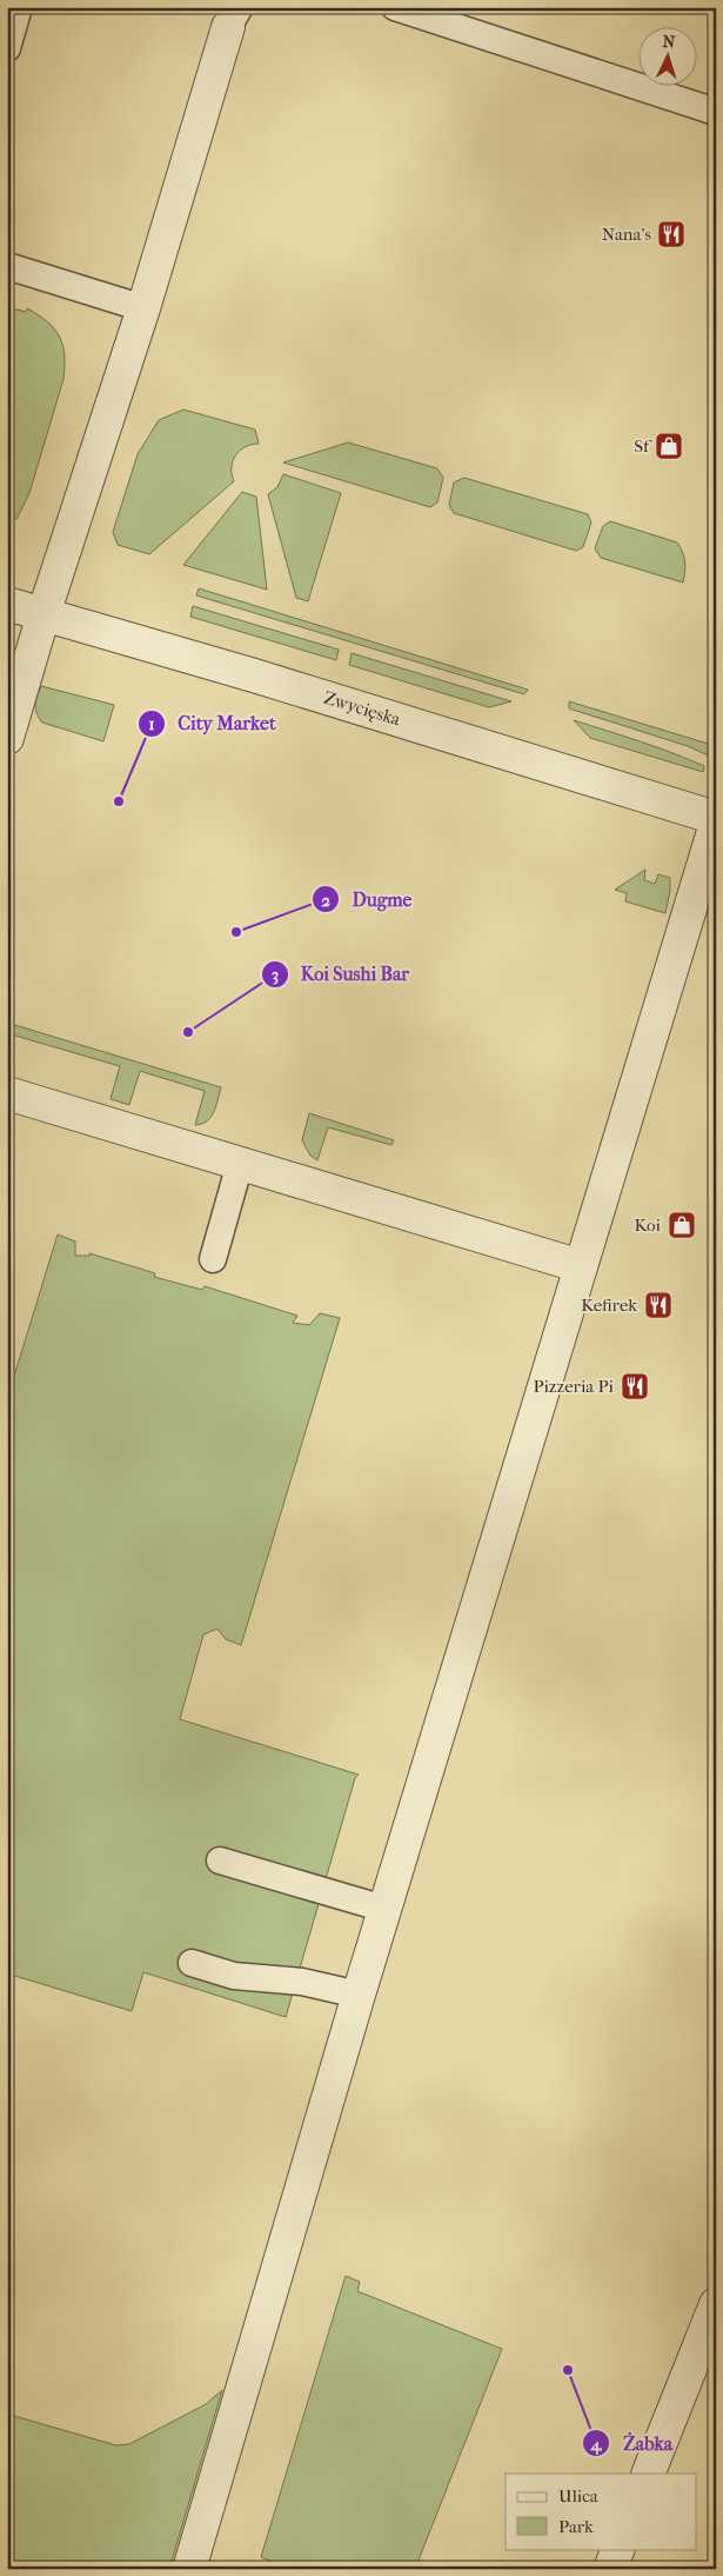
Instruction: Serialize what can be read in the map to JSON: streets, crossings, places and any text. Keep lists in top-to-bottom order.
{
  "streets": {
    "street": ["Zwycięska"]
  },
  "places": {
    "restaurant": ["Nana's", "Kefirek", "Pizzeria Pi"],
    "shop": ["Sf", "Koi"],
    "other": [
      "City Market",
      "Dugme",
      "Koi Sushi Bar",
      "Żabka"
    ]
  },
  "legend": ["Ulica", "Park"],
  "north": "top"
}
